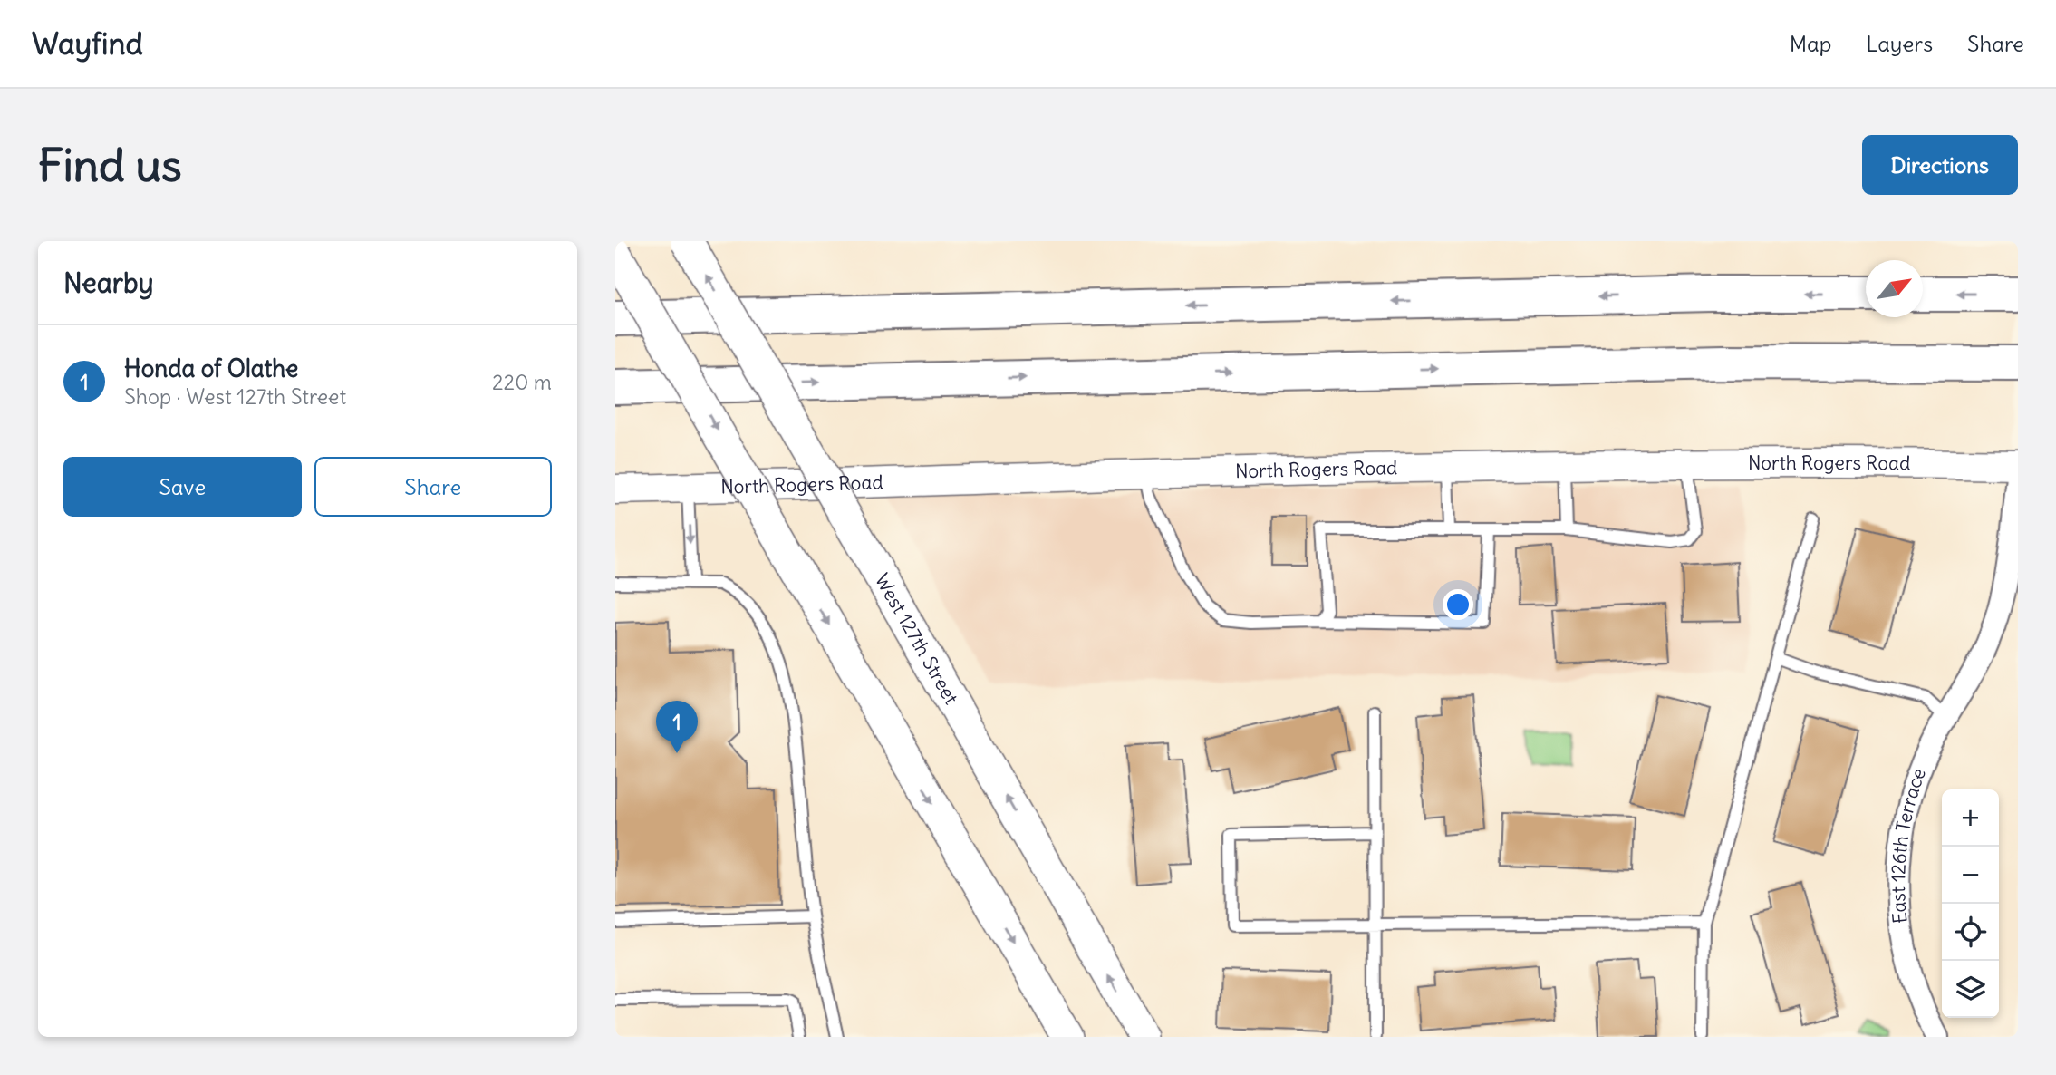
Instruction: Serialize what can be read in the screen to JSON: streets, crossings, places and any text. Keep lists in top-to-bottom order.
{
  "streets": {
    "main road": ["West 127th Street"],
    "street": ["North Rogers Road", "East 126th Terrace"]
  },
  "north": "top right",
  "page": {
    "header": "Wayfind",
    "nav": ["Map", "Layers", "Share"],
    "buttons": [
      "Directions",
      ["Save", "Share"]
    ],
    "title": "Find us",
    "heading": "Nearby",
    "list": [
      {
        "mark": "1",
        "name": "Honda of Olathe",
        "note": "Shop · West 127th Street",
        "value": "220 m"
      }
    ],
    "pins": "1",
    "map_buttons": ["+", "−"]
  }
}
